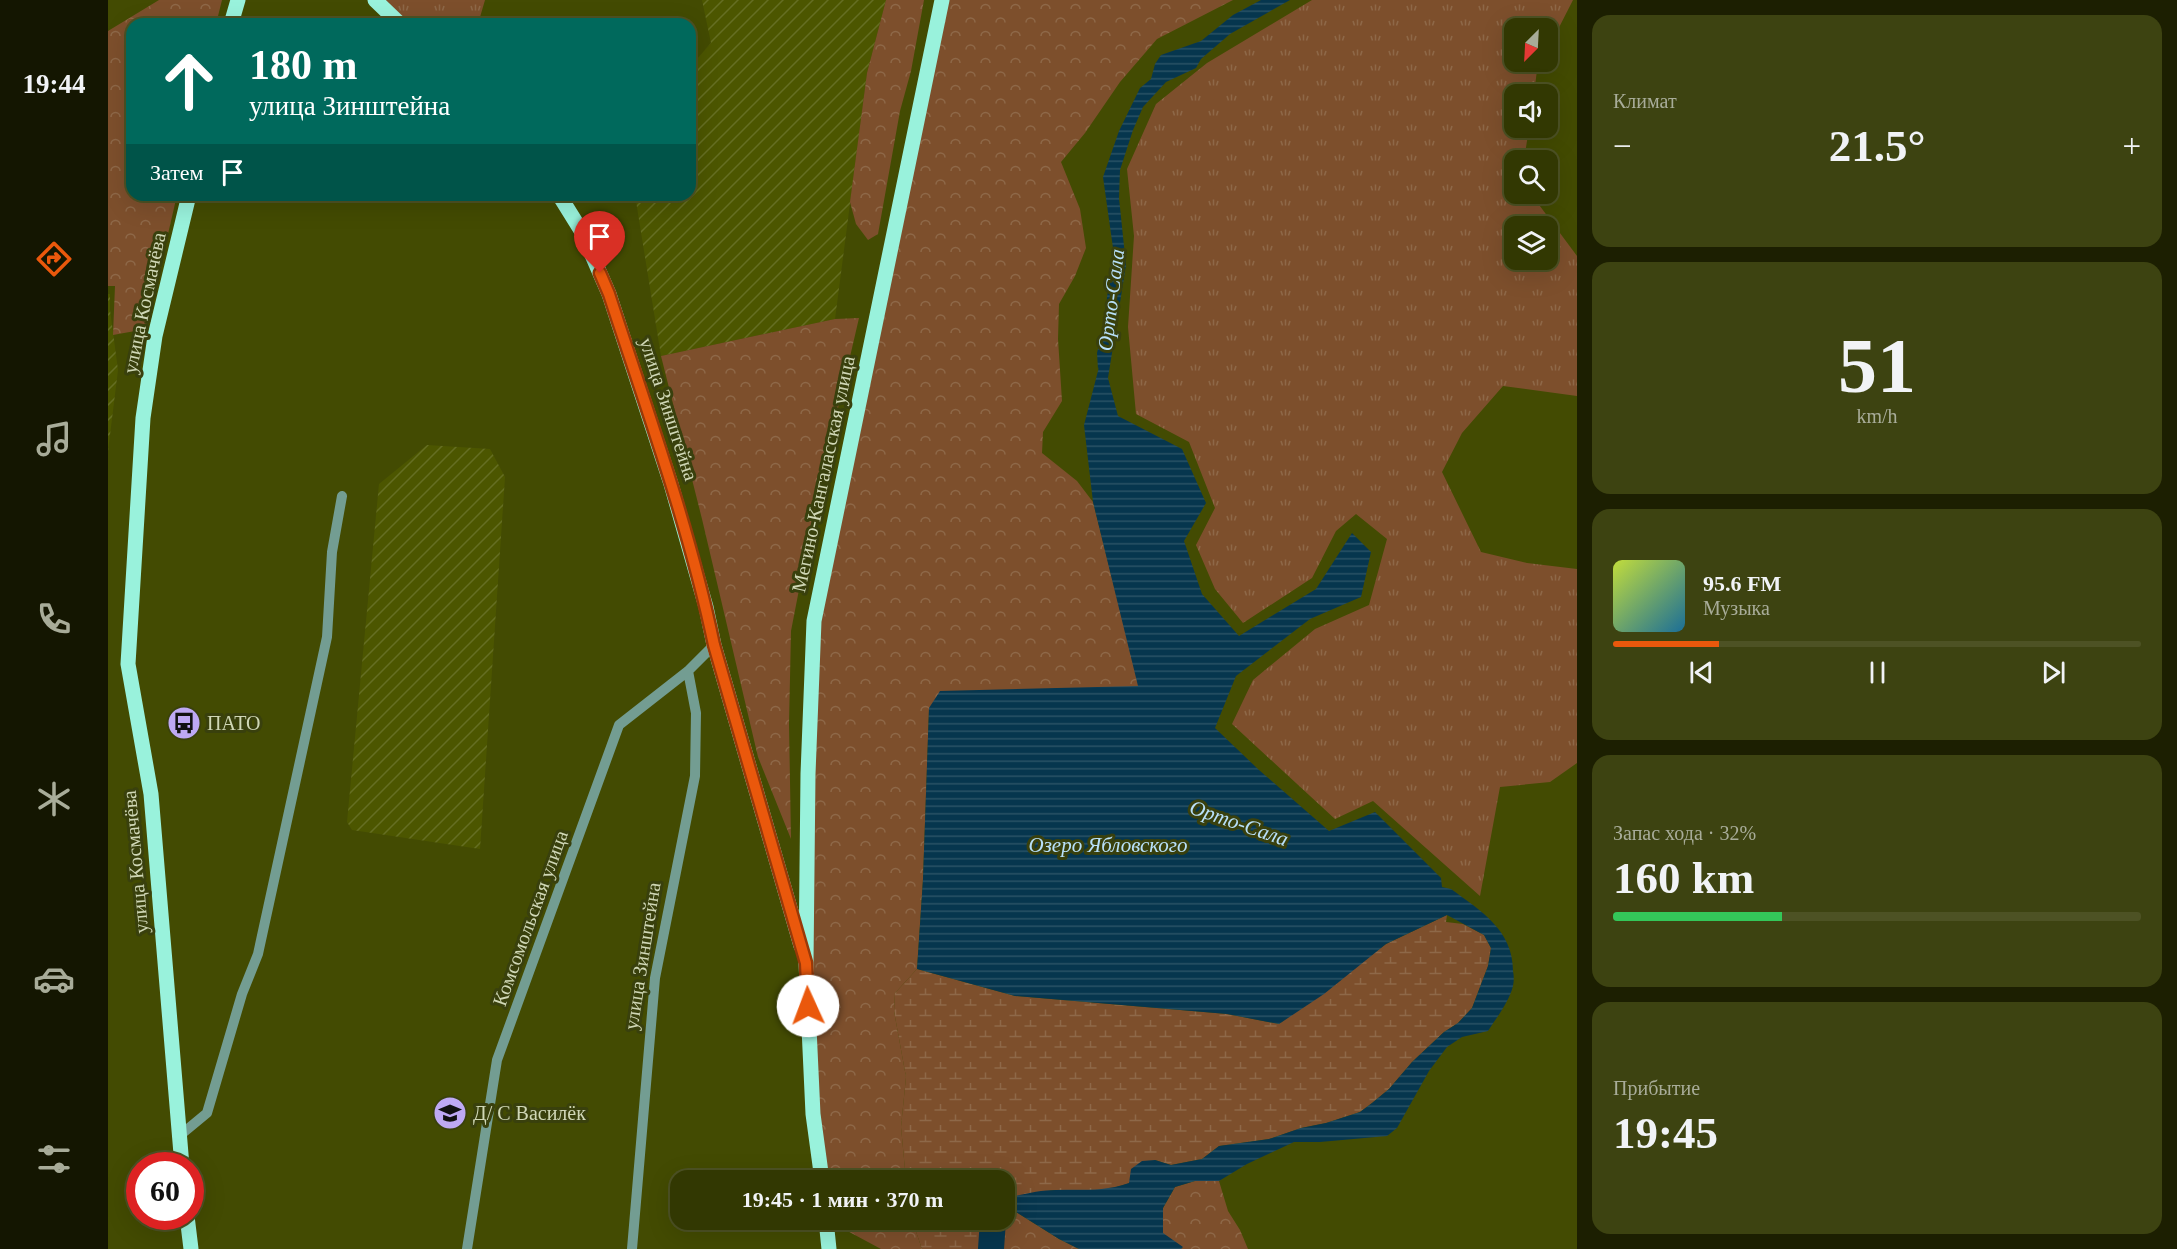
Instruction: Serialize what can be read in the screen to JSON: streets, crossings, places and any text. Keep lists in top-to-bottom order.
{
  "streets": {
    "main road": ["улица Космачёва", "улица Зинштейна", "Мегино-Кангаласская улица"],
    "street": ["Комсомольская улица"]
  },
  "crossings": [
    ["улица Зинштейна", "Мегино-Кангаласская улица"],
    ["улица Зинштейна", "Комсомольская улица"],
    ["Мегино-Кангаласская улица", "Комсомольская улица"]
  ],
  "water": ["Орто-Сала", "Озеро Ябловского"],
  "places": {
    "bus stop": ["ПАТО"],
    "school or university": ["Д/ С Василёк"]
  },
  "north": "bottom left",
  "page": {
    "tabs": "19:44",
    "tile": [
      "Климат",
      ["51", "km/h"],
      ["Запас хода · 32%", "160 km"],
      ["Прибытие", "19:45"]
    ],
    "turn": ["180 m", "улица Зинштейна"],
    "heat": ["−", "21.5°", "+"],
    "then": "Затем",
    "song": ["95.6 FM", "Музыка"],
    "limit": "60",
    "trip": "19:45 · 1 мин · 370 m"
  }
}
